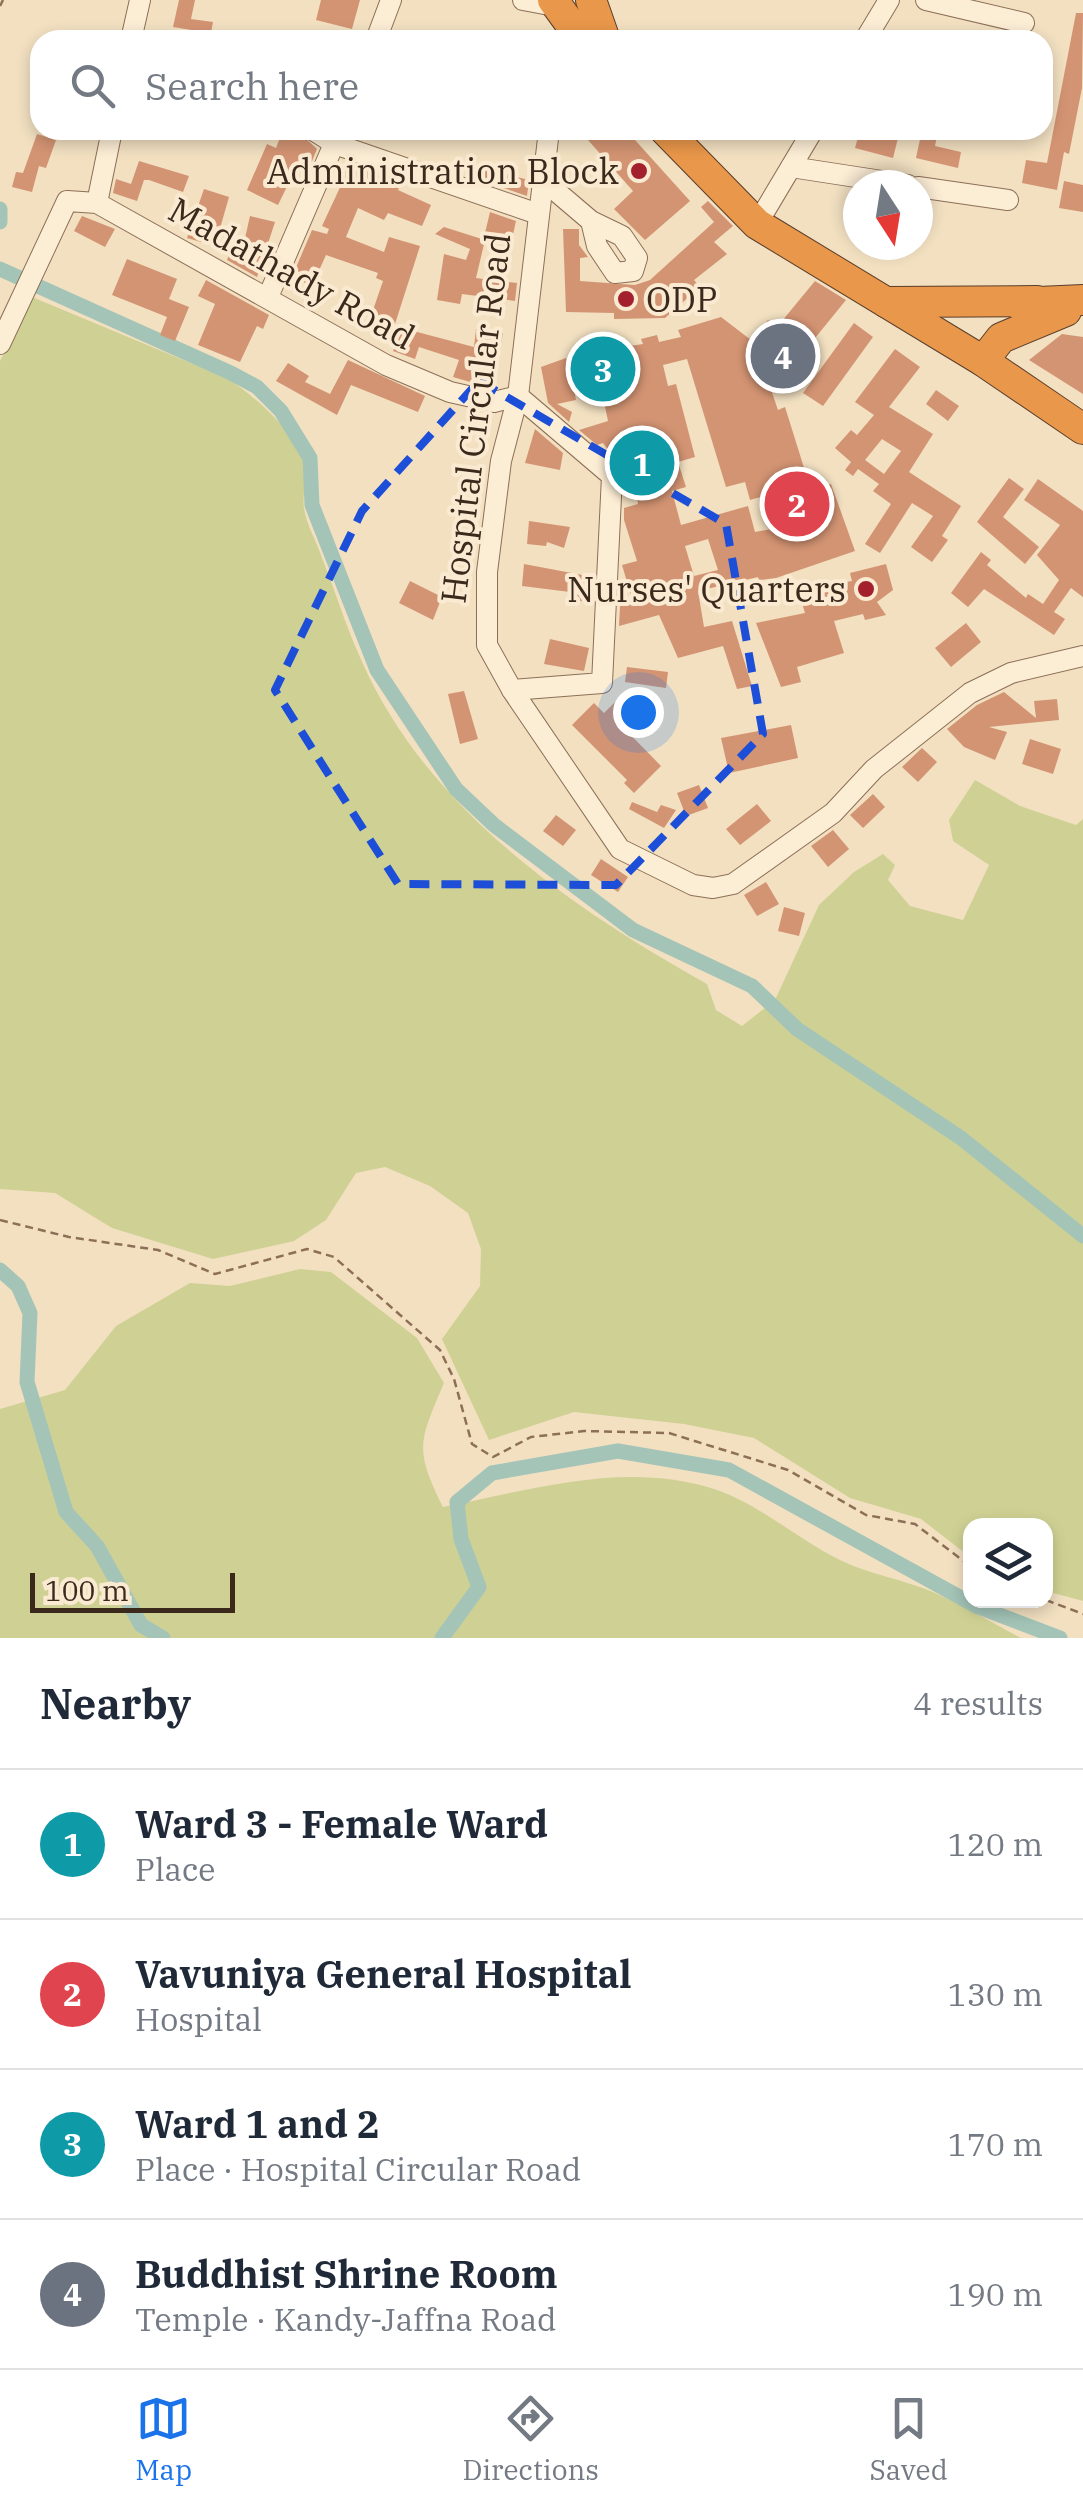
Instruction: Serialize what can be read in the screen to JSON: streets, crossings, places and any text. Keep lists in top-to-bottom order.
{
  "streets": {
    "street": ["Madathady Road", "Hospital Circular Road"]
  },
  "crossings": [
    ["Madathady Road", "Hospital Circular Road"]
  ],
  "places": ["Administration Block", "ODP", "Nurses' Quarters"],
  "scale_bar": "100 m",
  "north": "bottom",
  "page": {
    "search": "Search here",
    "pins": [
      "4",
      "3",
      "1",
      "2"
    ],
    "scale": "100 m",
    "heading": ["Nearby", "4 results"],
    "list": [
      {
        "mark": "1",
        "name": "Ward 3 - Female Ward",
        "note": "Place",
        "value": "120 m"
      },
      {
        "mark": "2",
        "name": "Vavuniya General Hospital",
        "note": "Hospital",
        "value": "130 m"
      },
      {
        "mark": "3",
        "name": "Ward 1 and 2",
        "note": "Place · Hospital Circular Road",
        "value": "170 m"
      },
      {
        "mark": "4",
        "name": "Buddhist Shrine Room",
        "note": "Temple · Kandy-Jaffna Road",
        "value": "190 m"
      }
    ],
    "nav": ["Map", "Directions", "Saved"]
  }
}
